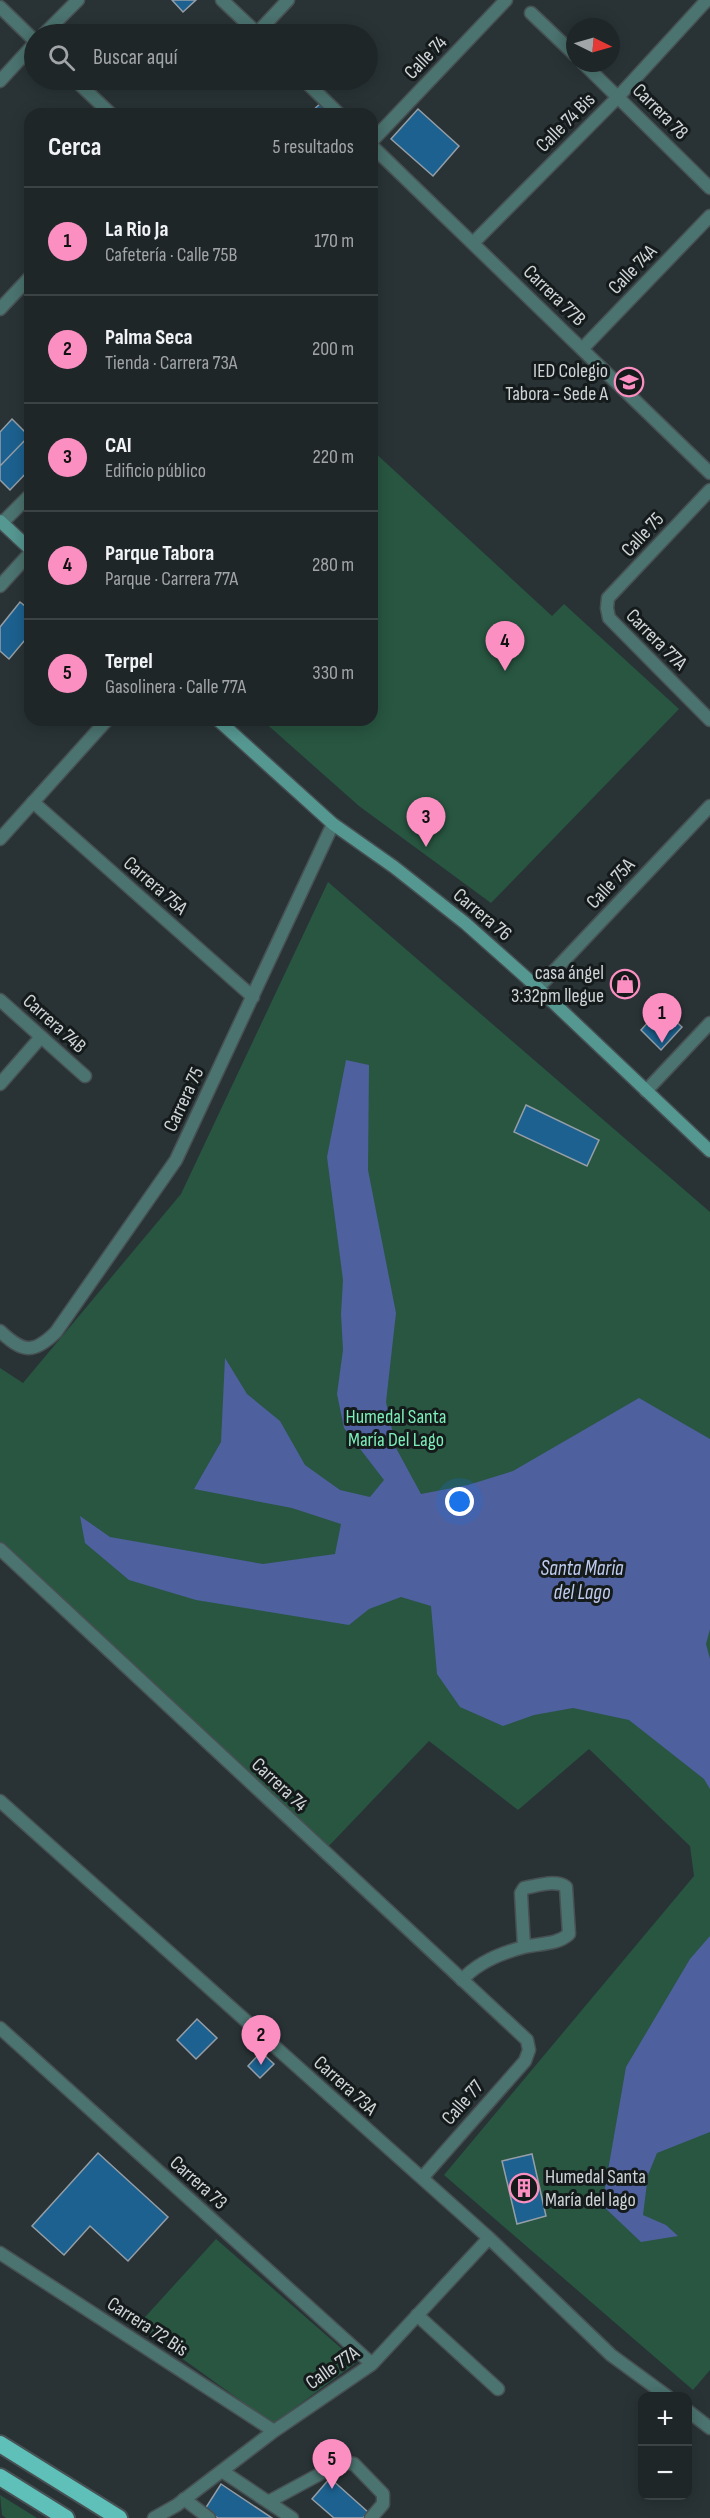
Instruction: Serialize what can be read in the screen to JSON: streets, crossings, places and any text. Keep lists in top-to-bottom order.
{
  "streets": {
    "main road": ["Carrera 76"],
    "street": [
      "Calle 74",
      "Carrera 78",
      "Calle 74 Bis",
      "Calle 74A",
      "Carrera 77B",
      "Calle 75",
      "Carrera 77A",
      "Calle 75A",
      "Carrera 75A",
      "Carrera 74B",
      "Carrera 75",
      "Carrera 74",
      "Carrera 73A",
      "Calle 77",
      "Carrera 73",
      "Carrera 72 Bis",
      "Calle 77A"
    ]
  },
  "crossings": [
    ["Carrera 78", "Calle 74 Bis"],
    ["Calle 74 Bis", "Carrera 77B"],
    ["Calle 74A", "Carrera 77B"],
    ["Calle 75", "Carrera 77A"],
    ["Calle 75A", "Carrera 76"],
    ["Carrera 75A", "Carrera 75"],
    ["Carrera 76", "Carrera 75"],
    ["Carrera 74", "Calle 77"],
    ["Carrera 73A", "Calle 77"],
    ["Carrera 73A", "Calle 77A"],
    ["Carrera 73", "Calle 77A"],
    ["Carrera 72 Bis", "Calle 77A"]
  ],
  "water": ["Santa Maria del Lago"],
  "parks": ["Humedal Santa María Del Lago"],
  "places": {
    "school or university": ["IED Colegio Tabora - Sede A"],
    "shop": ["casa ángel 3:32pm llegue"],
    "building": ["Humedal Santa María del lago"]
  },
  "north": "right",
  "page": {
    "search": "Buscar aquí",
    "heading": ["Cerca", "5 resultados"],
    "list": [
      {
        "mark": "1",
        "name": "La Rio Ja",
        "note": "Cafetería · Calle 75B",
        "value": "170 m"
      },
      {
        "mark": "2",
        "name": "Palma Seca",
        "note": "Tienda · Carrera 73A",
        "value": "200 m"
      },
      {
        "mark": "3",
        "name": "CAI",
        "note": "Edificio público",
        "value": "220 m"
      },
      {
        "mark": "4",
        "name": "Parque Tabora",
        "note": "Parque · Carrera 77A",
        "value": "280 m"
      },
      {
        "mark": "5",
        "name": "Terpel",
        "note": "Gasolinera · Calle 77A",
        "value": "330 m"
      }
    ],
    "pins": [
      "4",
      "3",
      "1",
      "2",
      "5"
    ],
    "map_buttons": ["+", "−"]
  }
}
